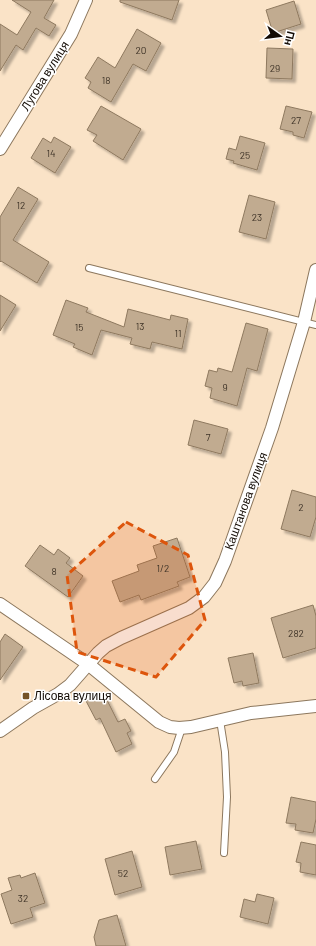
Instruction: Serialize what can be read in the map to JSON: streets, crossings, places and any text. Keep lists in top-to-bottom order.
{
  "streets": {
    "street": ["Лугова вулиця", "Каштанова вулиця"]
  },
  "places": {
    "transit": ["Лісова вулиця"]
  },
  "house_numbers": [
    "20",
    "29",
    "18",
    "27",
    "14",
    "25",
    "12",
    "23",
    "13",
    "15",
    "11",
    "9",
    "7",
    "2",
    "1/2",
    "8",
    "282",
    "52",
    "32"
  ],
  "north": "right"
}
